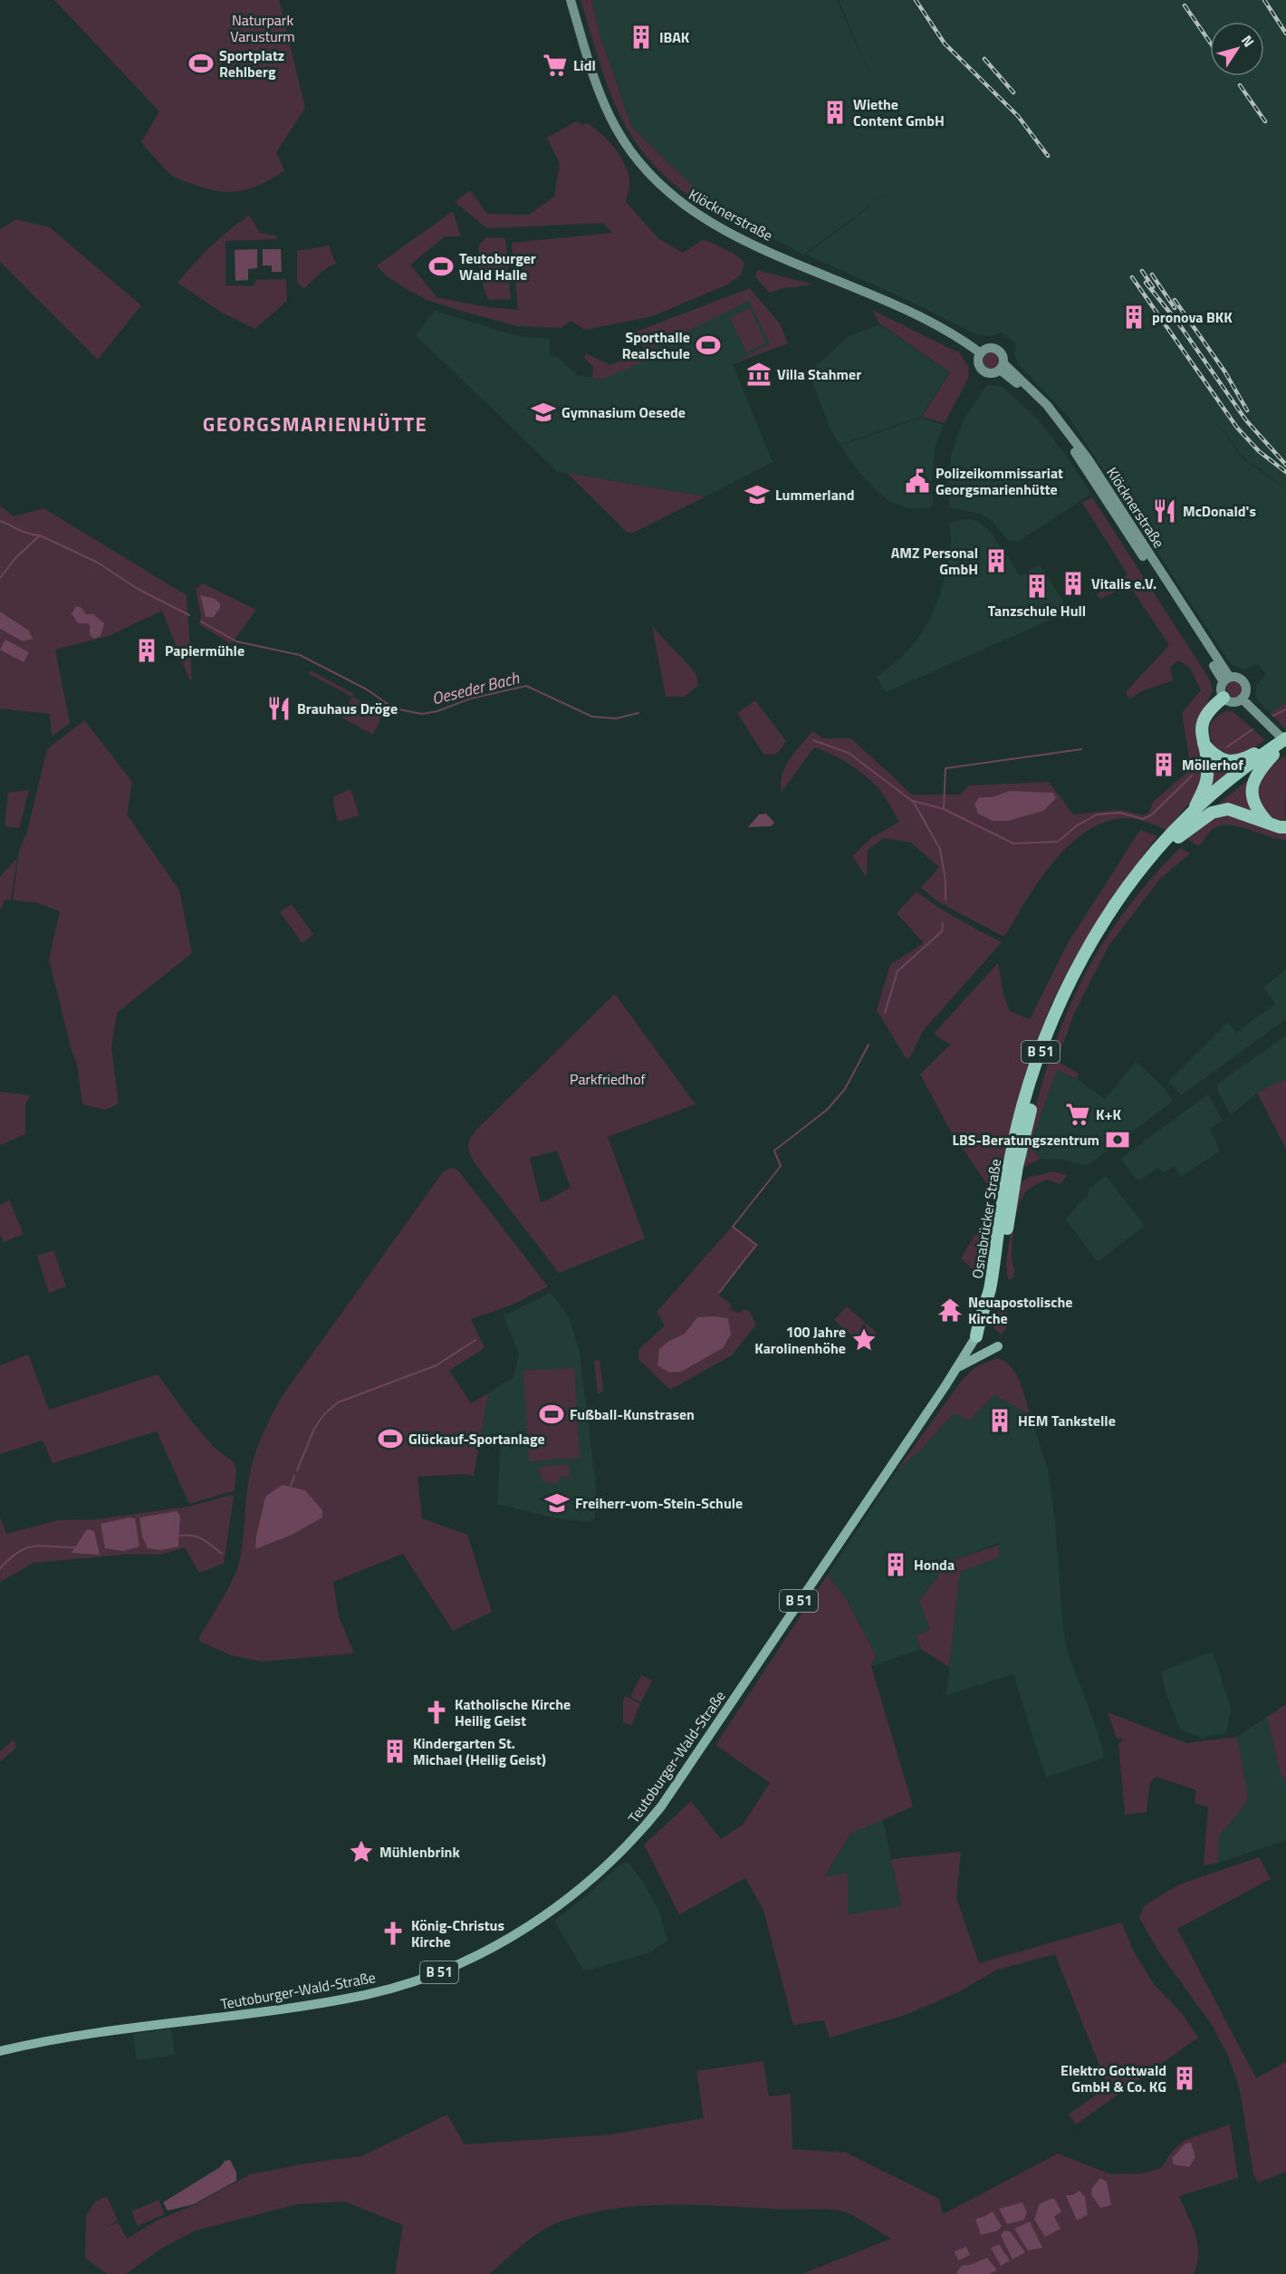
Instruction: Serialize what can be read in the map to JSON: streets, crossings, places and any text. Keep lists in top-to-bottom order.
{
  "streets": {
    "highway": ["B 51", "Osnabrücker Straße"],
    "main road": ["Klöcknerstraße", "Teutoburger-Wald-Straße"]
  },
  "crossings": [
    ["Osnabrücker Straße", "Teutoburger-Wald-Straße"]
  ],
  "districts": ["GEORGSMARIENHÜTTE"],
  "water": ["Oeseder Bach"],
  "parks": ["Naturpark Varusturm", "Parkfriedhof"],
  "places": {
    "building": [
      "IBAK",
      "Wiethe Content GmbH",
      "pronova BKK",
      "AMZ Personal GmbH",
      "Vitalis e.V.",
      "Tanzschule Hull",
      "Papiermühle",
      "Möllerhof",
      "HEM Tankstelle",
      "Honda",
      "Kindergarten St. Michael (Heilig Geist)",
      "Elektro Gottwald GmbH & Co. KG"
    ],
    "sports": [
      "Sportplatz Rehlberg",
      "Teutoburger Wald Halle",
      "Sporthalle Realschule",
      "Fußball-Kunstrasen",
      "Glückauf-Sportanlage"
    ],
    "supermarket": ["Lidl", "K+K"],
    "museum": ["Villa Stahmer"],
    "school or university": ["Gymnasium Oesede", "Lummerland", "Freiherr-vom-Stein-Schule"],
    "public building": ["Polizeikommissariat Georgsmarienhütte"],
    "restaurant": ["McDonald's", "Brauhaus Dröge"],
    "bank": ["LBS-Beratungszentrum"],
    "temple": ["Neuapostolische Kirche"],
    "place": ["100 Jahre Karolinenhöhe", "Mühlenbrink"],
    "church": ["Katholische Kirche Heilig Geist", "König-Christus Kirche"]
  },
  "north": "top right"
}
